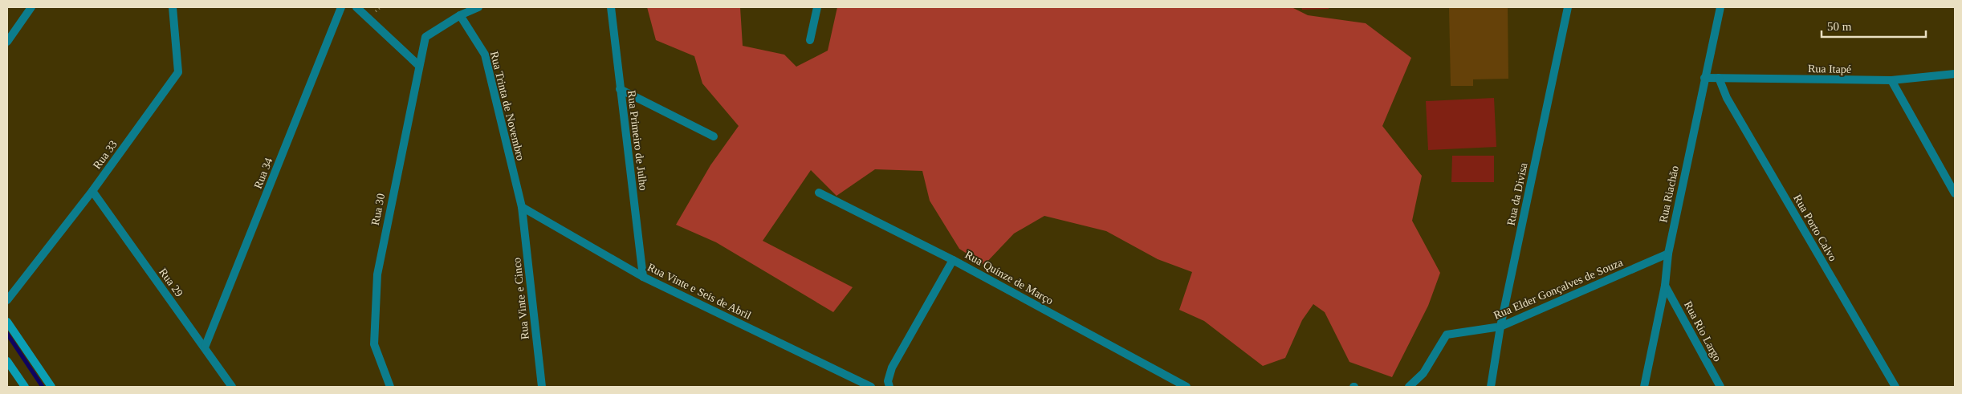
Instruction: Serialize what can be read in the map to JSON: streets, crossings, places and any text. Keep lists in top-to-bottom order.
{
  "streets": {
    "street": [
      "Rua Itapé",
      "Rua Trinta de Novembro",
      "Rua Primeiro de Julho",
      "Rua 33",
      "Rua 34",
      "Rua da Divisa",
      "Rua Riachão",
      "Rua 30",
      "Rua Porto Calvo",
      "Rua Quinze de Março",
      "Rua 29",
      "Rua Elder Gonçalves de Souza",
      "Rua Vinte e Seis de Abril",
      "Rua Vinte e Cinco",
      "Rua Rio Largo"
    ]
  },
  "crossings": [
    ["Rua Itapé", "Rua Riachão"],
    ["Rua Itapé", "Rua Porto Calvo"],
    ["Rua Trinta de Novembro", "Rua 30"],
    ["Rua Trinta de Novembro", "Rua Vinte e Seis de Abril"],
    ["Rua Trinta de Novembro", "Rua Vinte e Cinco"],
    ["Rua Primeiro de Julho", "Rua Vinte e Seis de Abril"],
    ["Rua 33", "Rua 29"],
    ["Rua 34", "Rua 29"],
    ["Rua da Divisa", "Rua Elder Gonçalves de Souza"],
    ["Rua Riachão", "Rua Elder Gonçalves de Souza"],
    ["Rua Riachão", "Rua Rio Largo"],
    ["Rua Vinte e Seis de Abril", "Rua Vinte e Cinco"]
  ],
  "scale_bar": "50 m"
}
